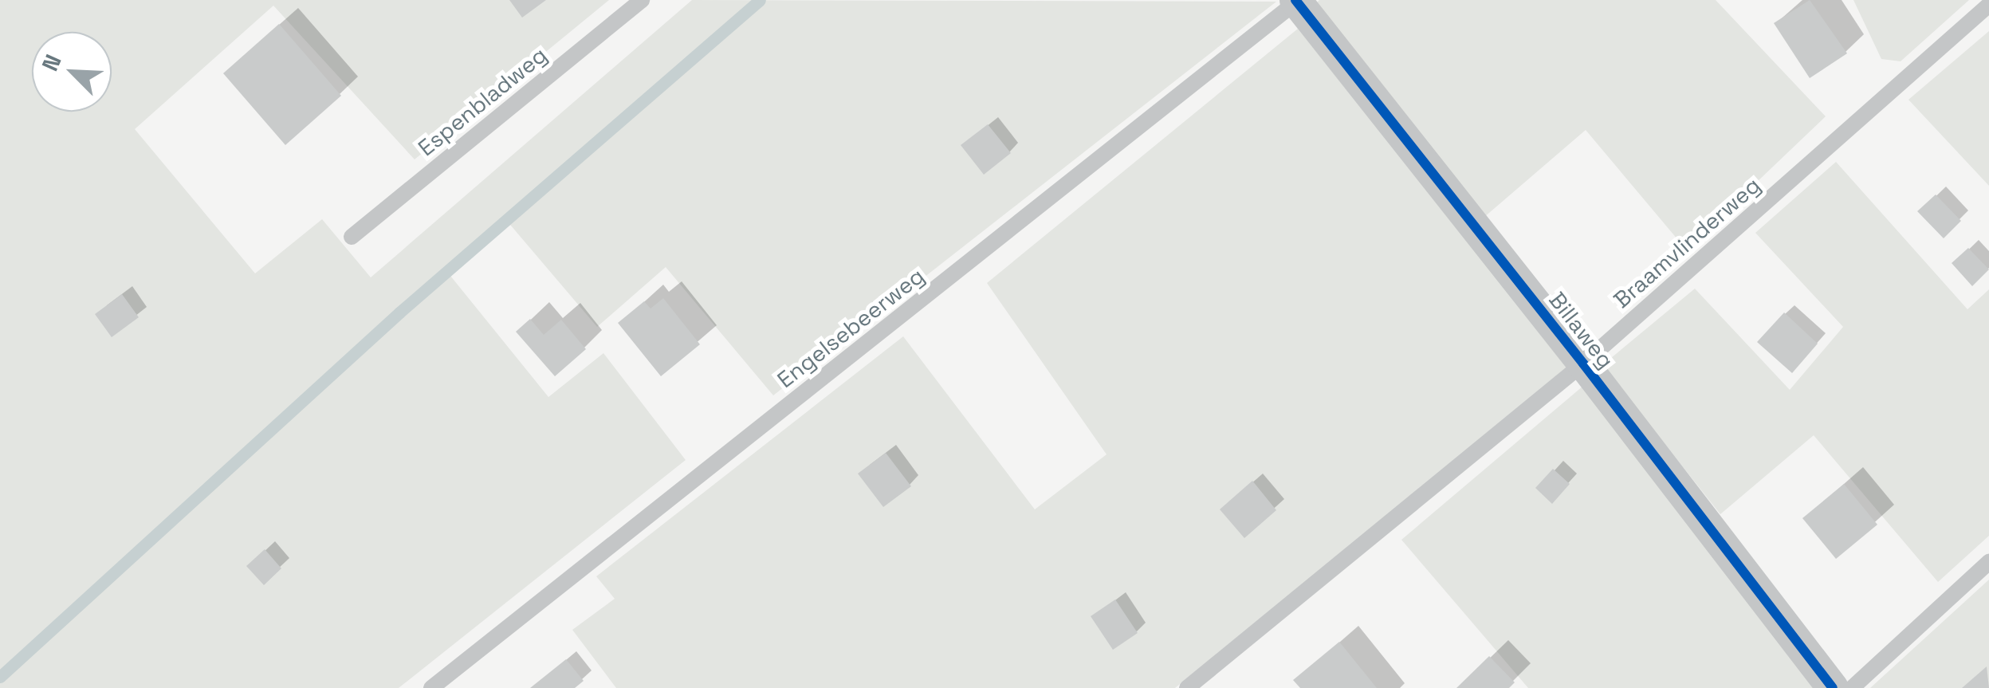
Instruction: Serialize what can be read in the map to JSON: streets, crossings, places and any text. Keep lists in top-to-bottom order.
{
  "streets": {
    "street": ["Billaweg"],
    "lane": ["Espenbladweg", "Braamvlinderweg", "Engelsebeerweg"]
  },
  "crossings": [
    ["Braamvlinderweg", "Billaweg"],
    ["Engelsebeerweg", "Billaweg"]
  ],
  "north": "top left"
}
